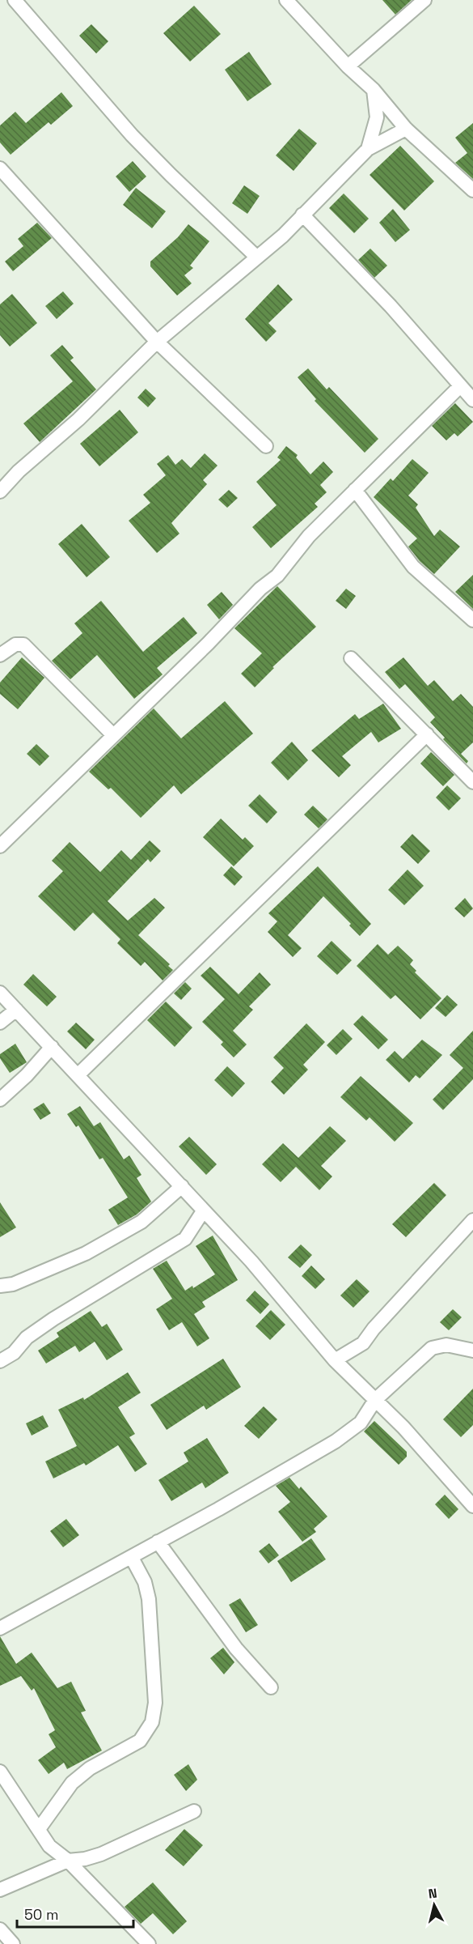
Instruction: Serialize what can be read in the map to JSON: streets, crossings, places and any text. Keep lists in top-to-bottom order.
{
  "scale_bar": "50 m",
  "north": "top"
}
